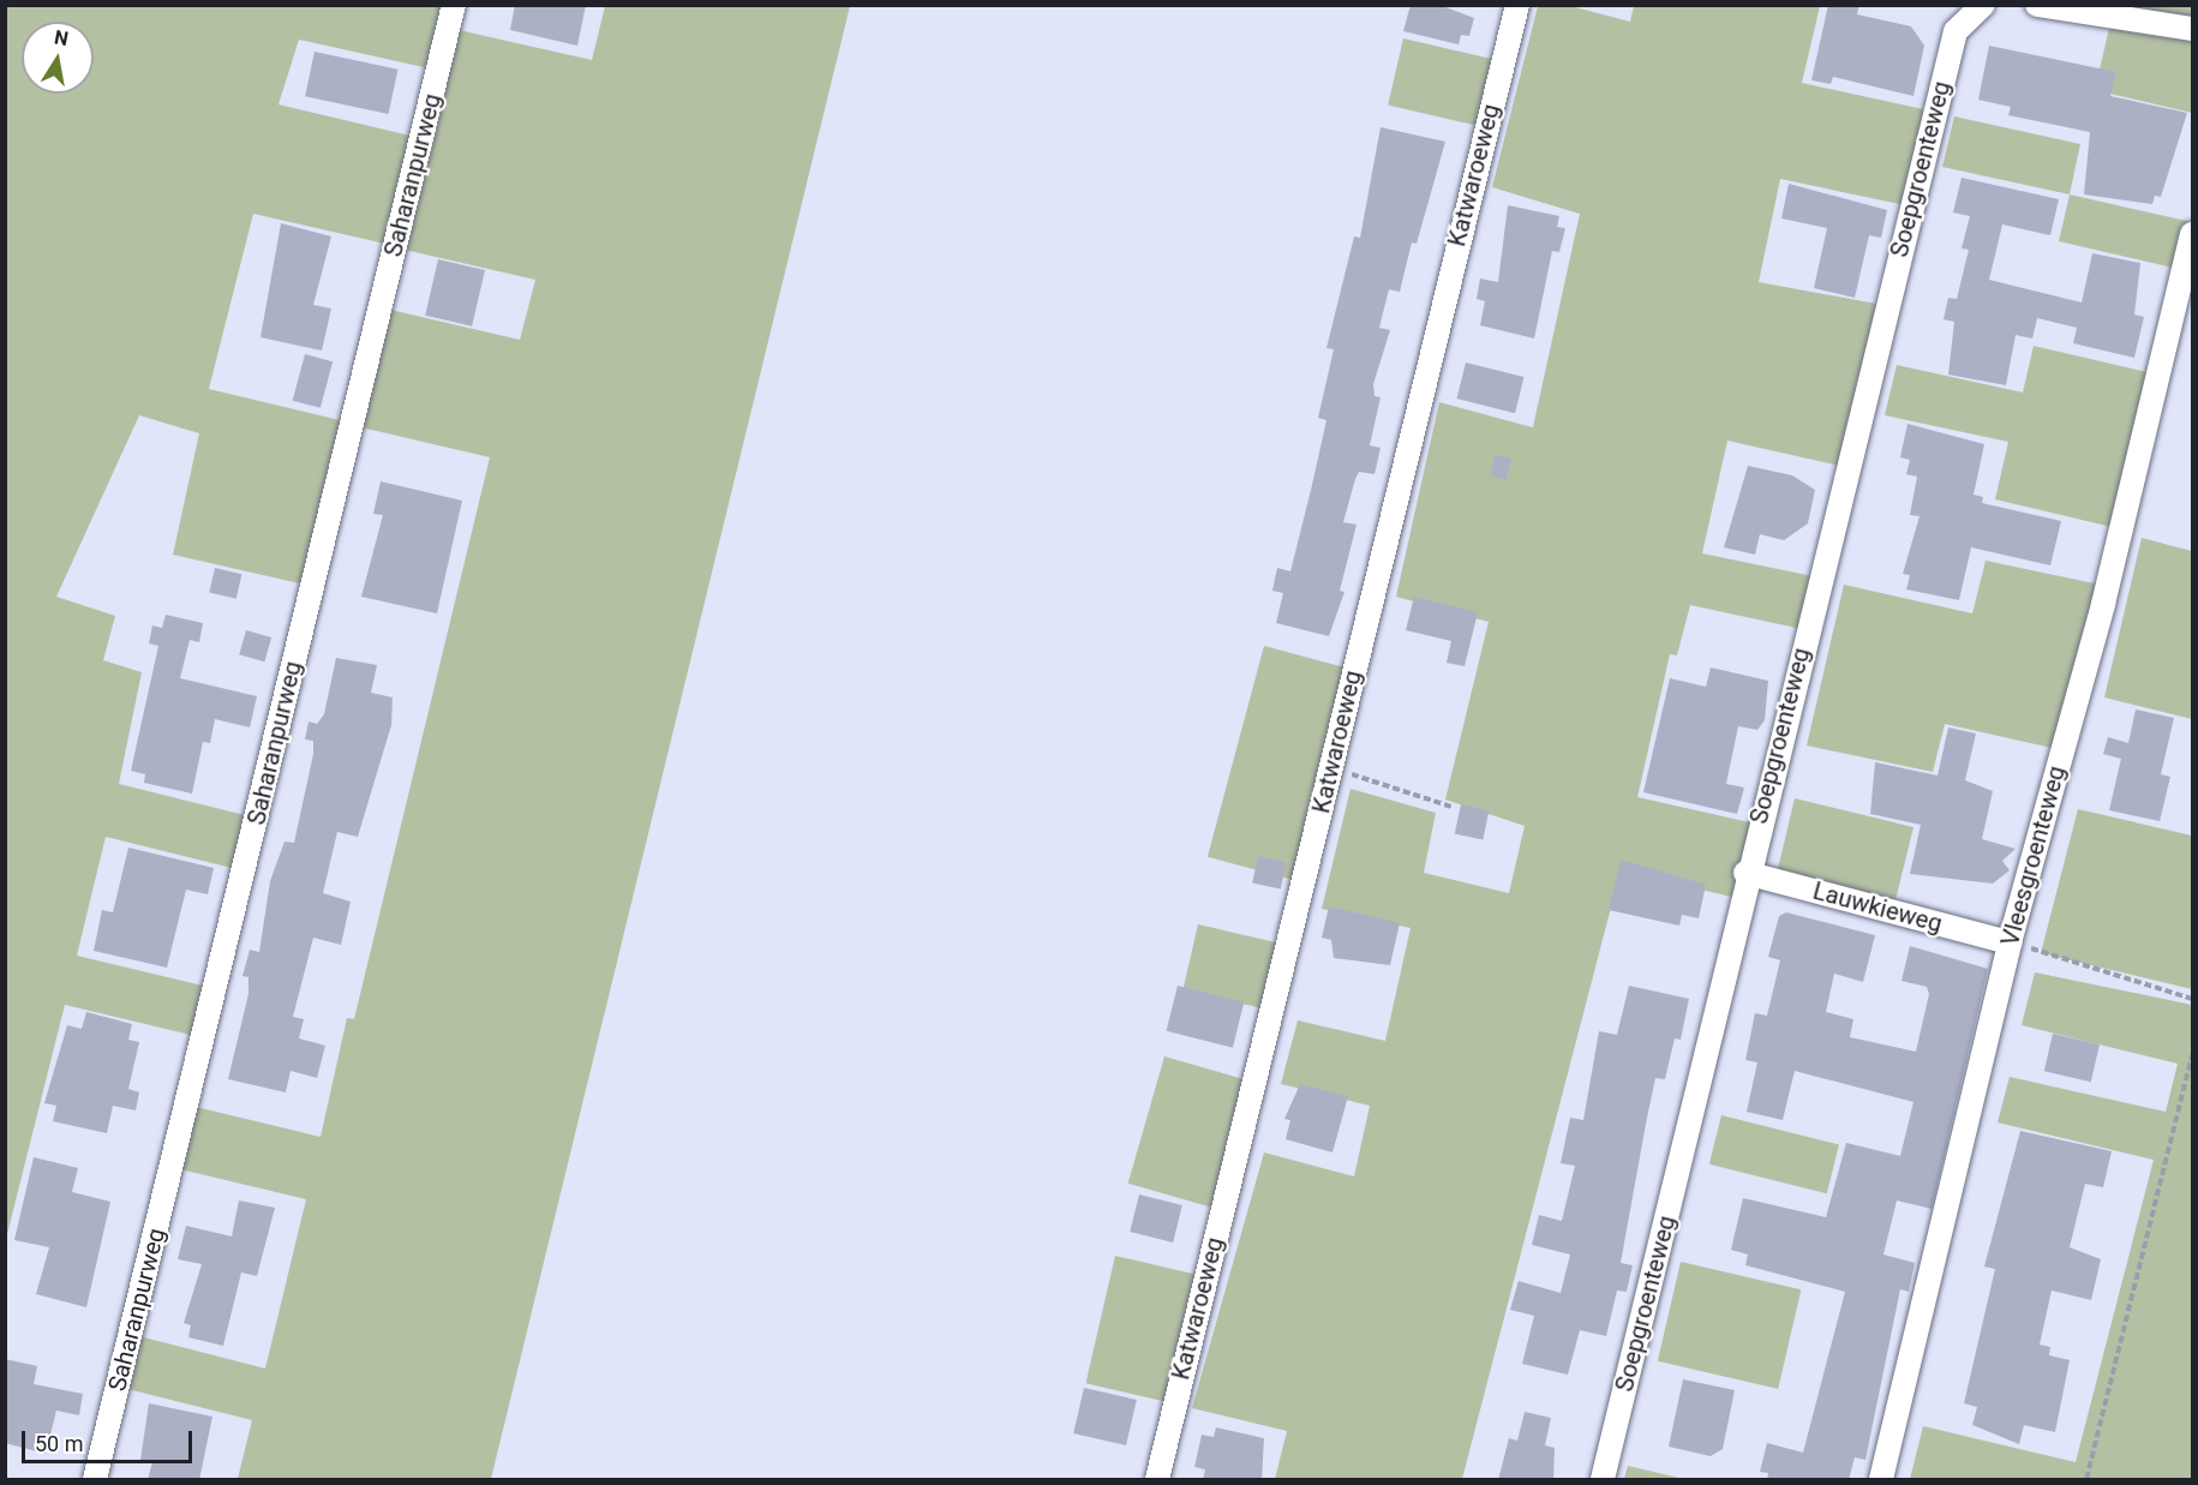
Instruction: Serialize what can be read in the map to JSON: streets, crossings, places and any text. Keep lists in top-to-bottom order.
{
  "streets": {
    "street": [
      "Soepgroenteweg",
      "Saharanpurweg",
      "Katwaroeweg",
      "Vleesgroenteweg",
      "Lauwkieweg"
    ]
  },
  "crossings": [
    ["Soepgroenteweg", "Lauwkieweg"],
    ["Vleesgroenteweg", "Lauwkieweg"]
  ],
  "scale_bar": "50 m",
  "north": "top"
}
